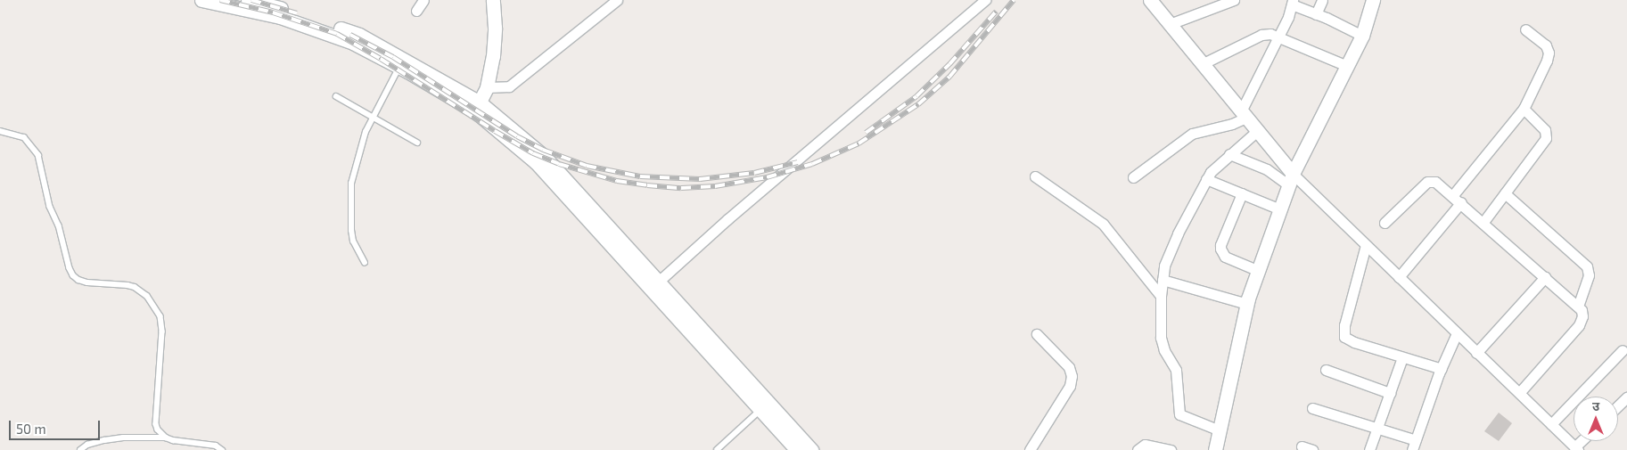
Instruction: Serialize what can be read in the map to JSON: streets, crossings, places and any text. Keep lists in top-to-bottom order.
{
  "scale_bar": "50 m",
  "north": "top"
}
